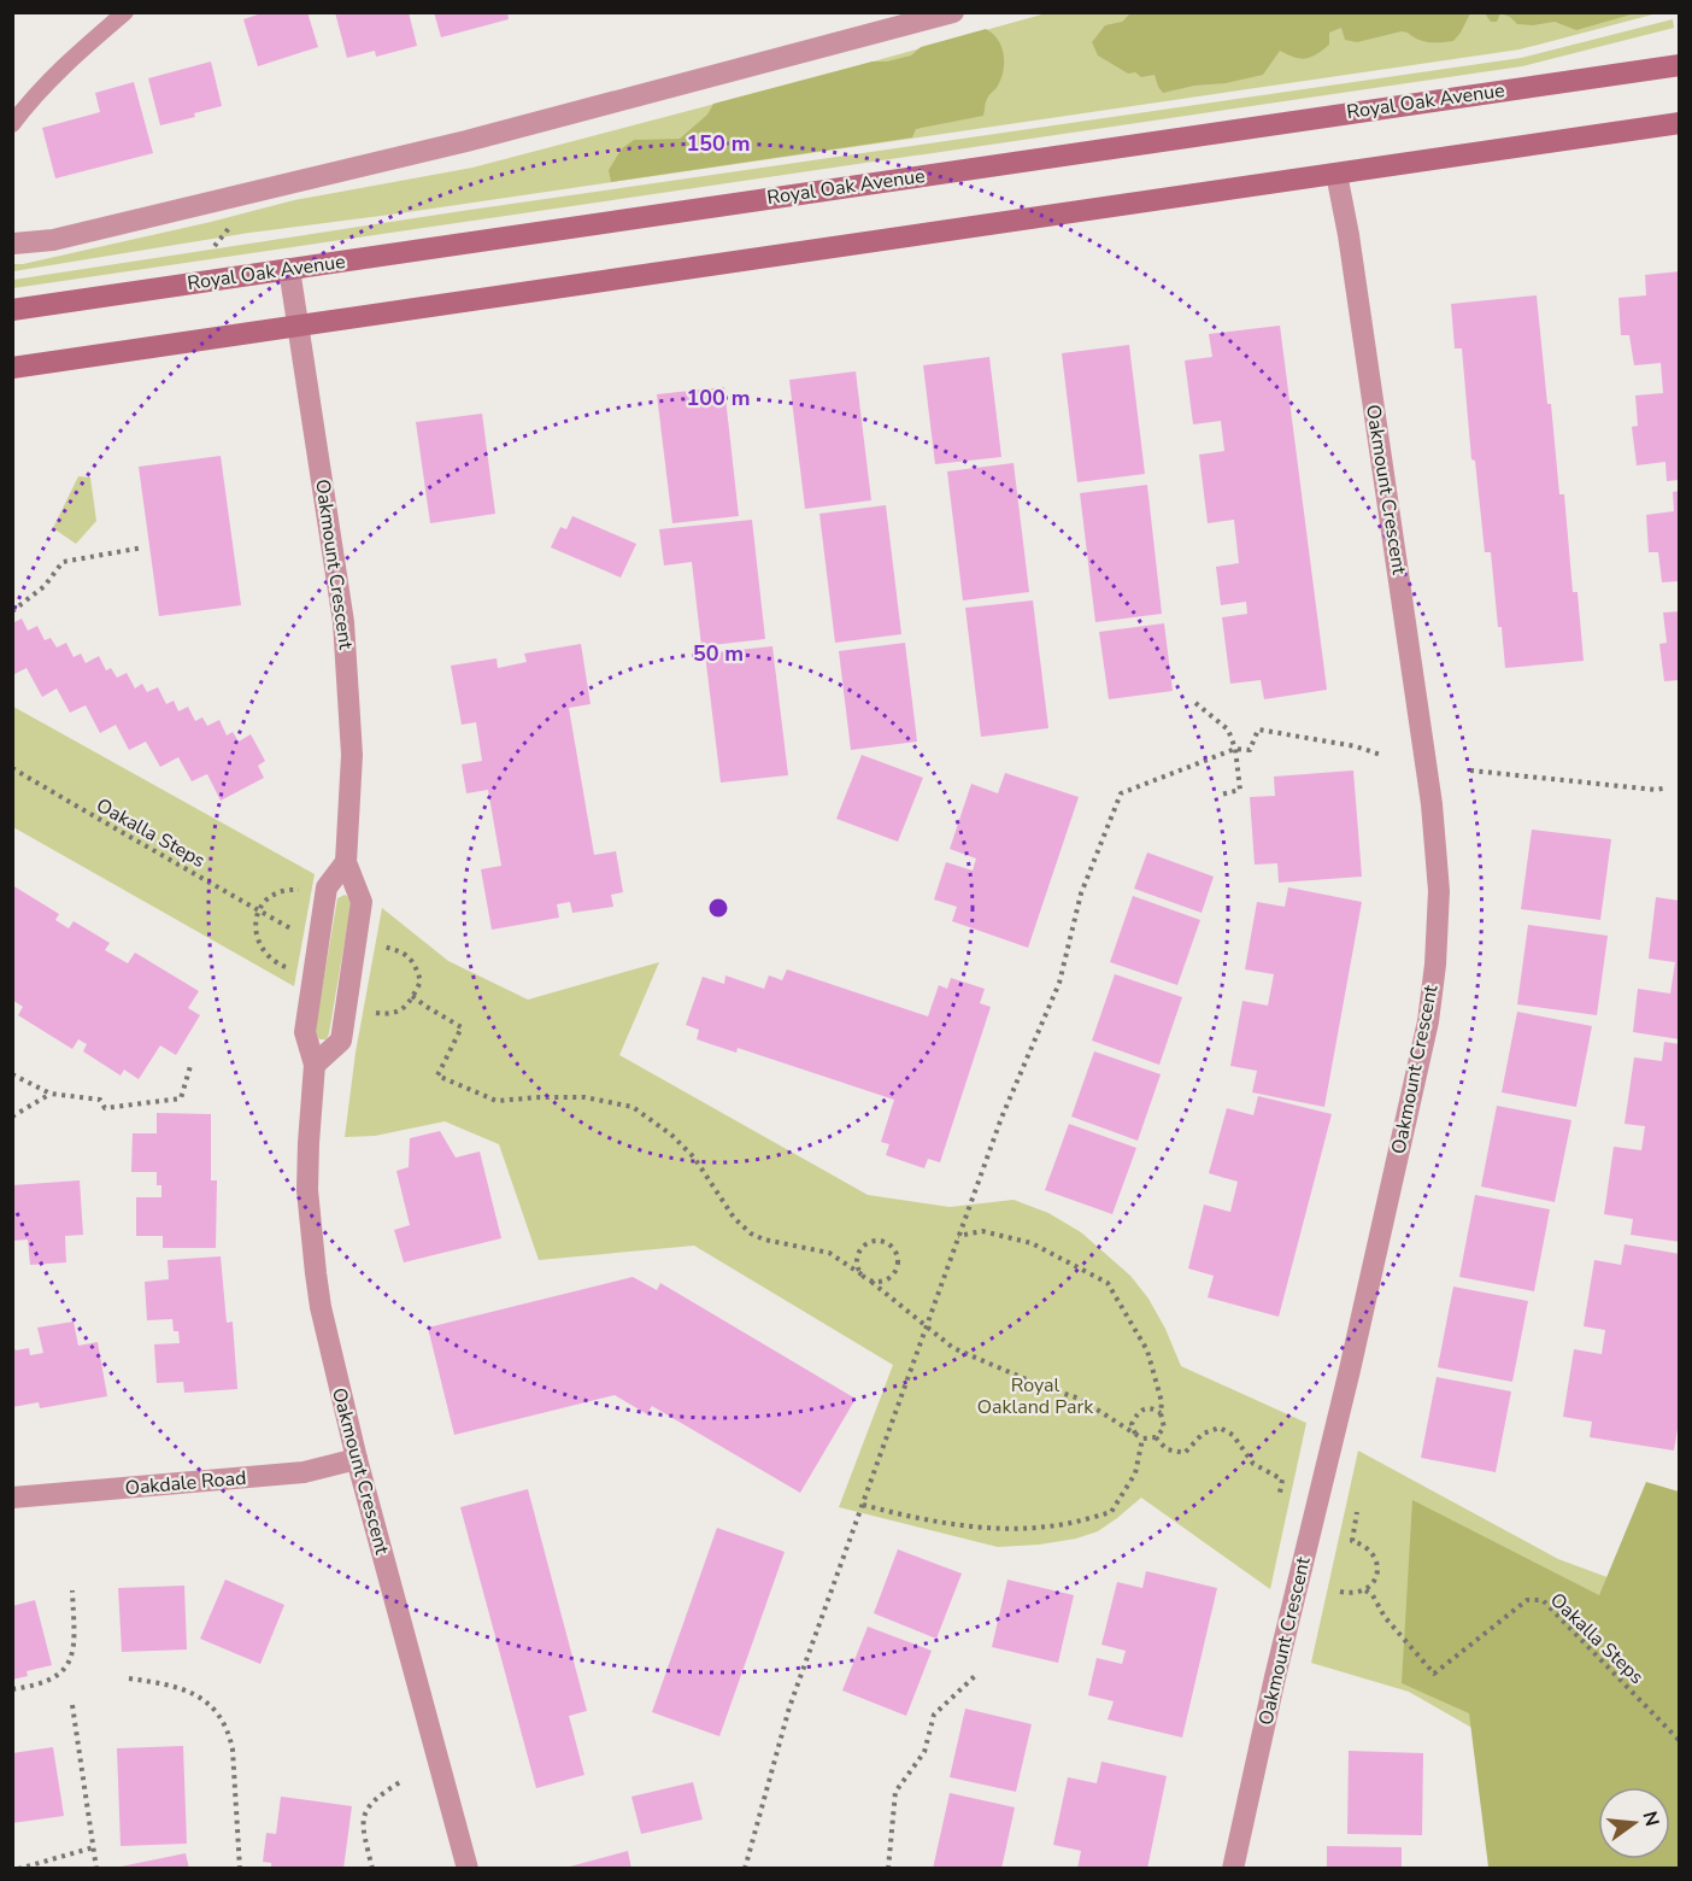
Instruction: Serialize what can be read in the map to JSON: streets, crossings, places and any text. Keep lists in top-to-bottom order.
{
  "streets": {
    "main road": ["Royal Oak Avenue"],
    "street": ["Oakmount Crescent", "Oakdale Road"],
    "path": ["Oakalla Steps"]
  },
  "crossings": [
    ["Royal Oak Avenue", "Oakmount Crescent"],
    ["Oakmount Crescent", "Oakdale Road"]
  ],
  "parks": ["Royal Oakland Park"],
  "north": "right",
  "rings": ["150 m", "100 m", "50 m"]
}
